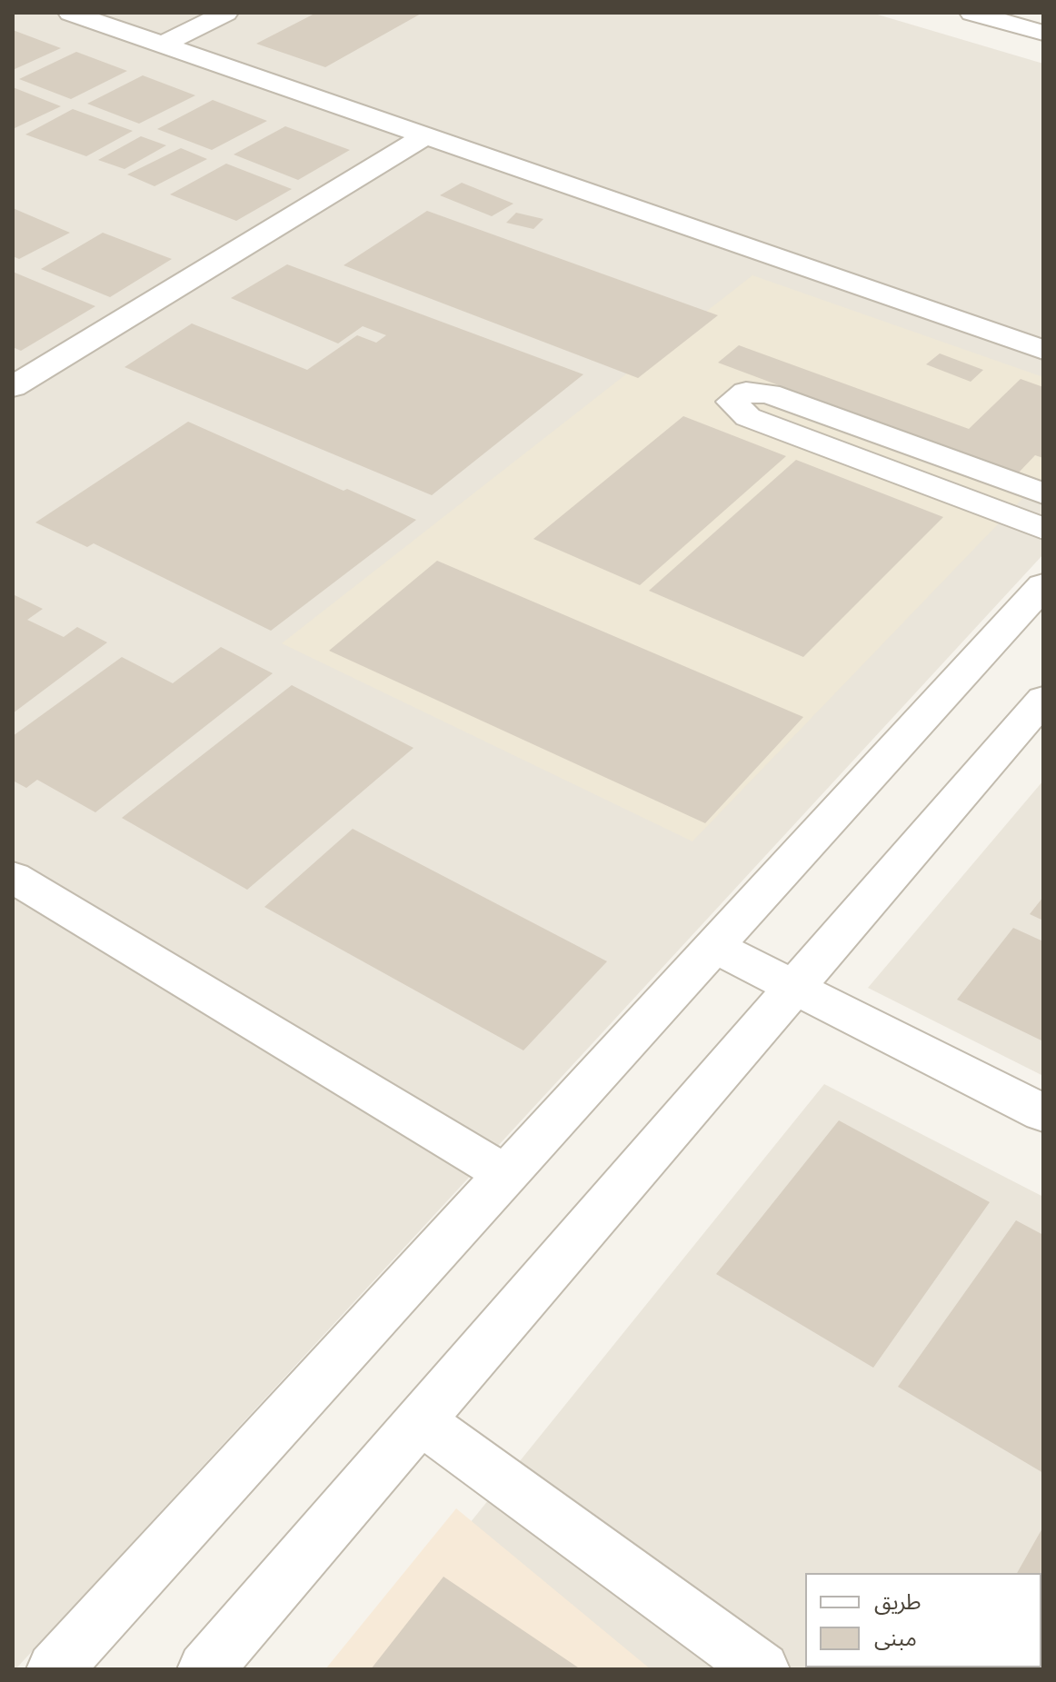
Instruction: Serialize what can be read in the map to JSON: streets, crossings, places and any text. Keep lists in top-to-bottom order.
{
  "legend": ["طريق", "مبنى"]
}
